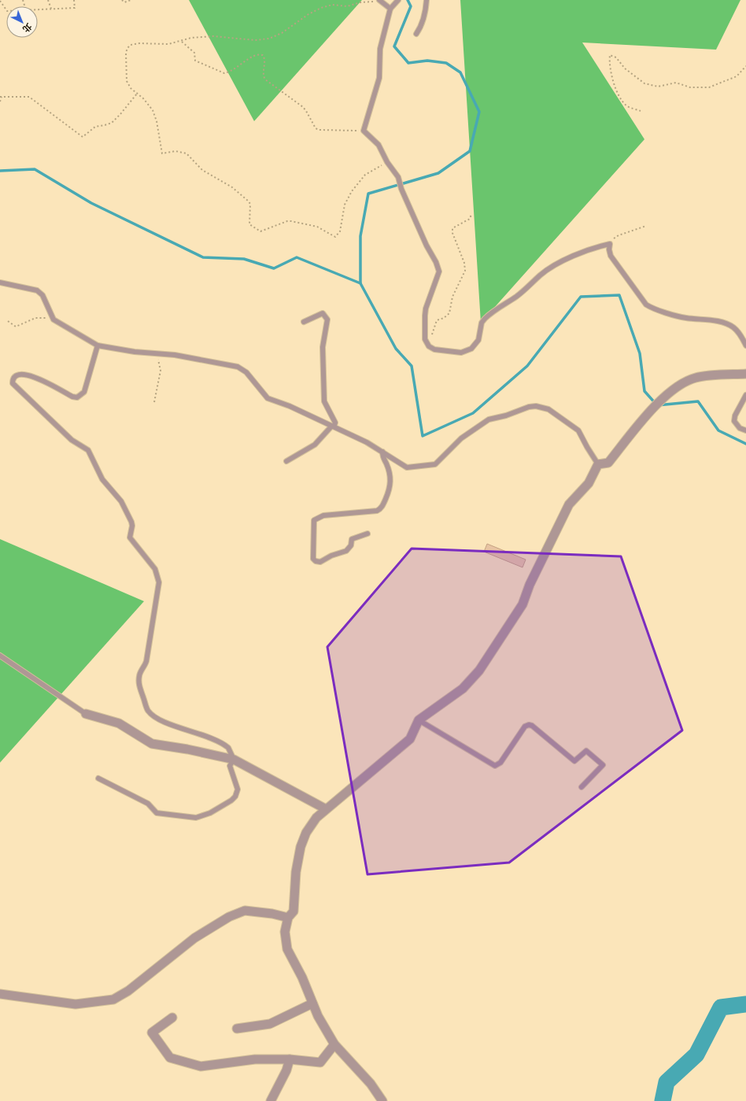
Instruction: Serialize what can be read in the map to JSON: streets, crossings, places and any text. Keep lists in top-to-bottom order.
{
  "north": "bottom right"
}
